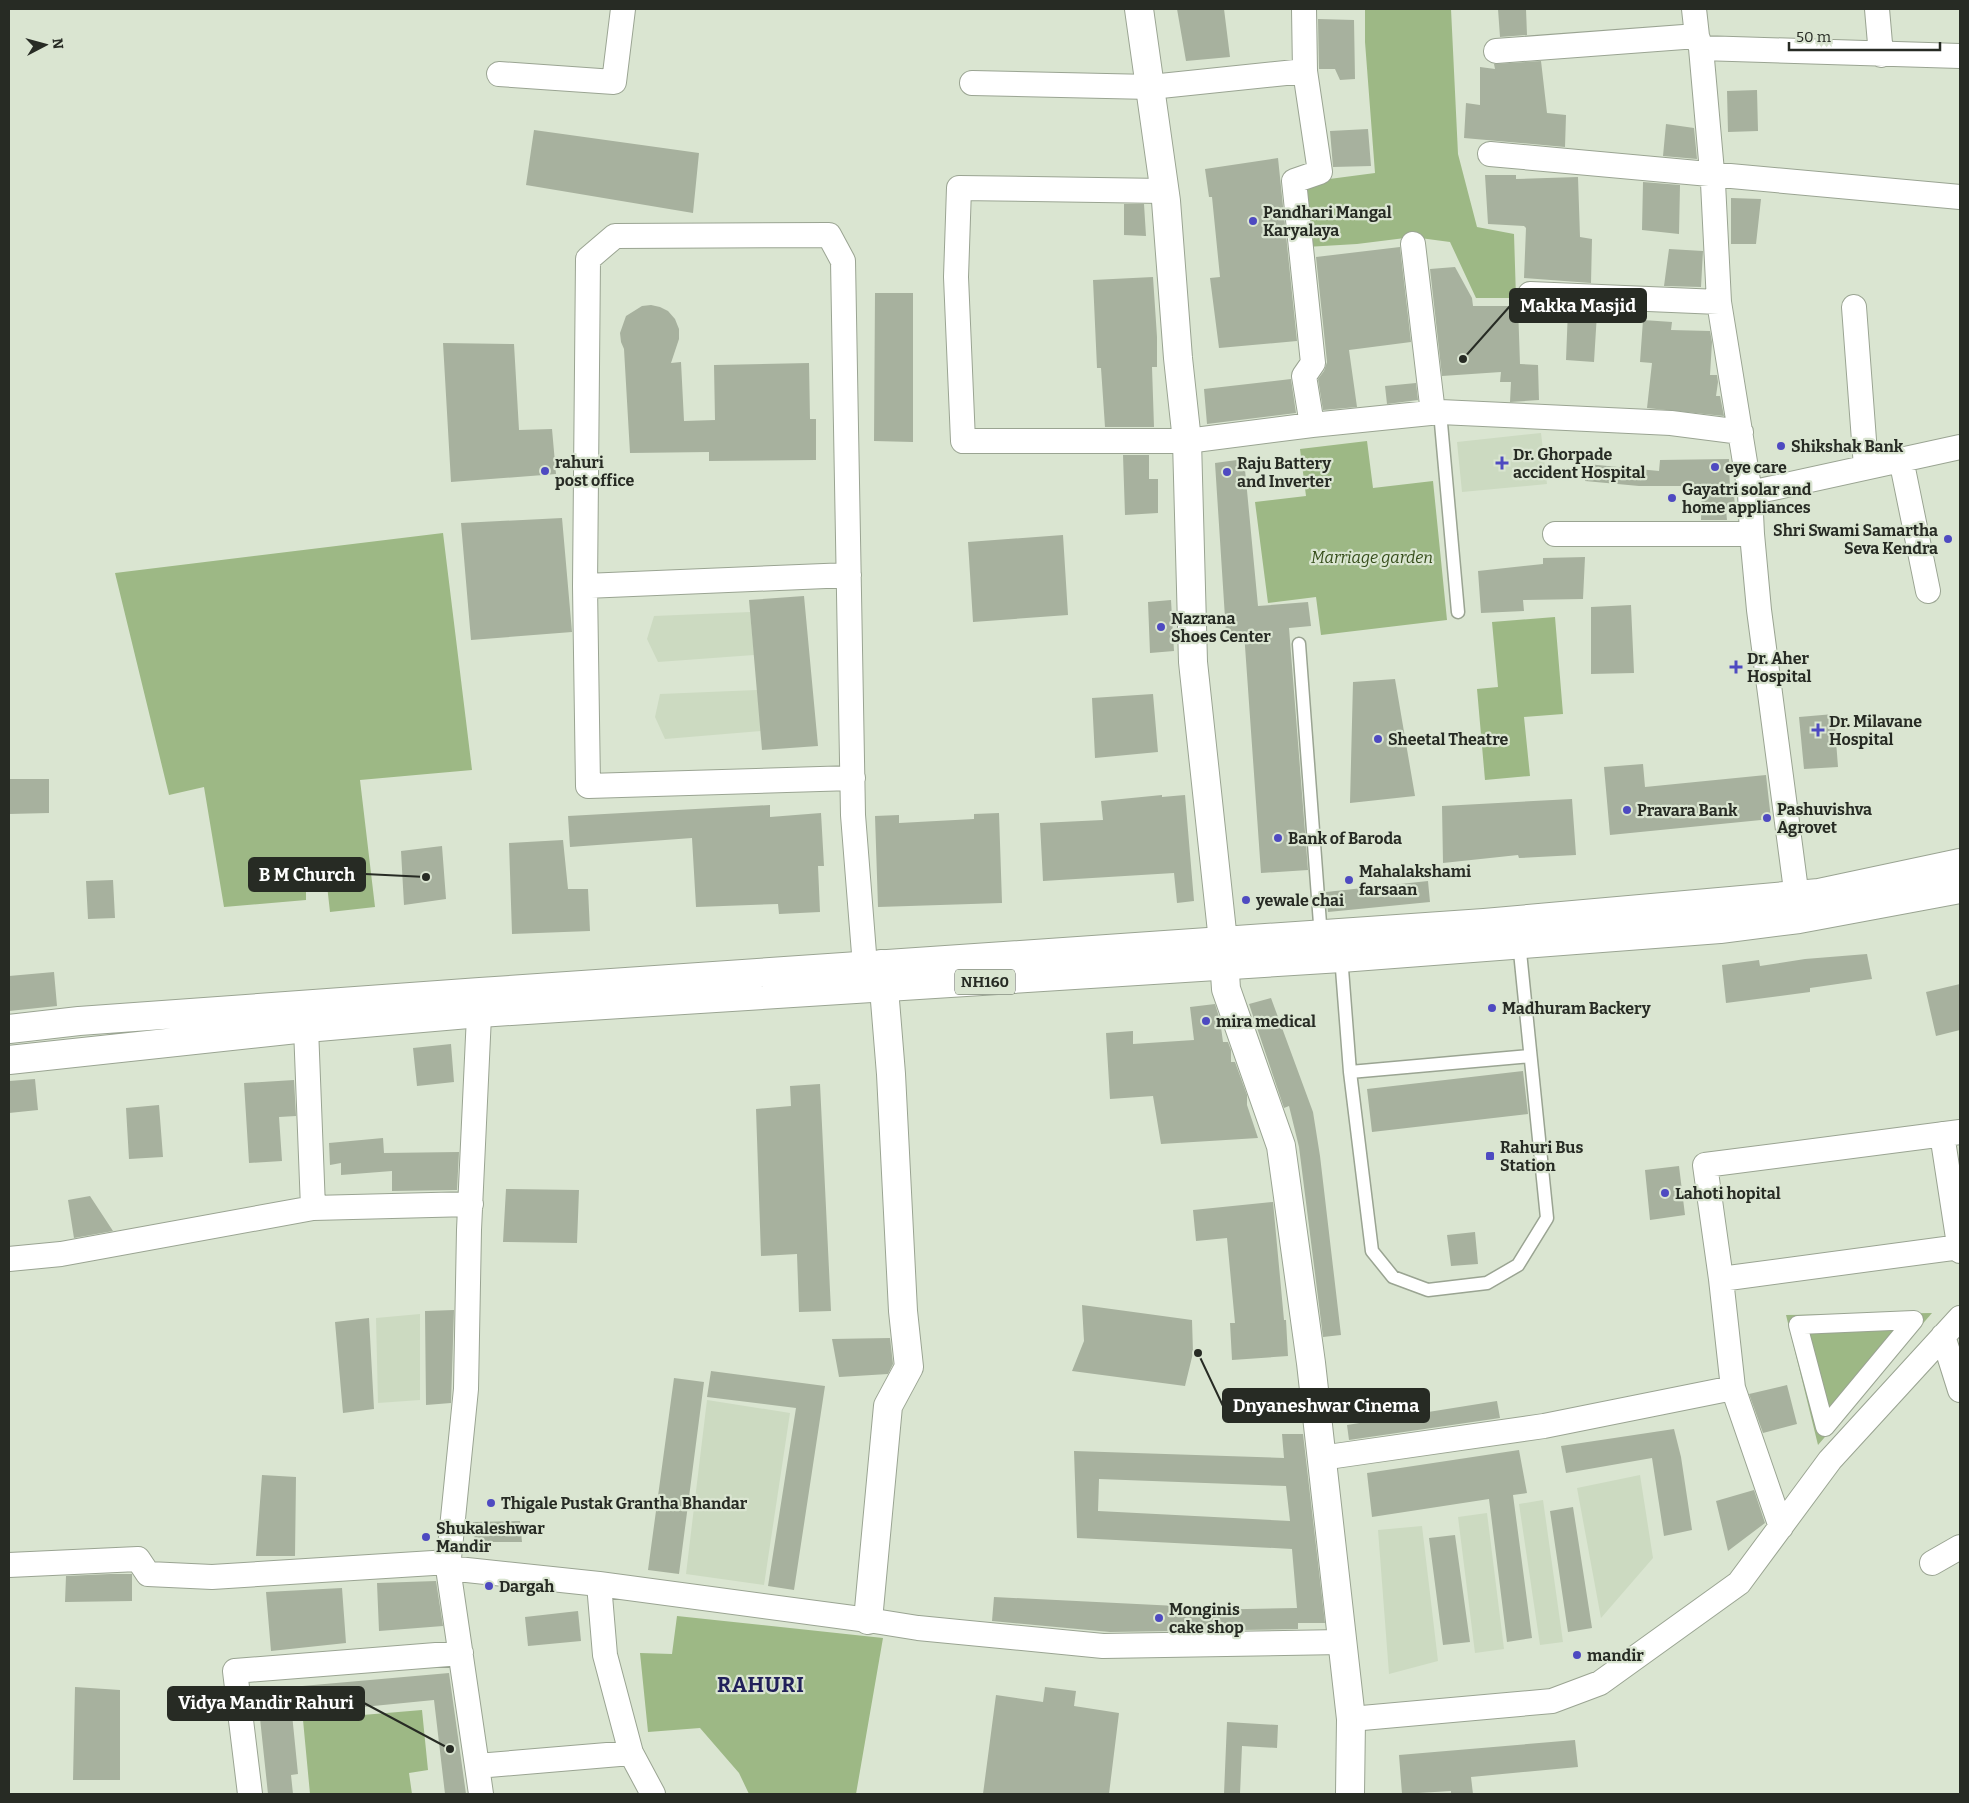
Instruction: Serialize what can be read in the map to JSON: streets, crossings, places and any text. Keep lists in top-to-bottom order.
{
  "streets": {
    "main road": ["NH160"]
  },
  "districts": ["RAHURI"],
  "parks": ["Marriage garden"],
  "places": {
    "other": [
      "Pandhari Mangal Karyalaya",
      "Makka Masjid",
      "Shikshak Bank",
      "eye care",
      "rahuri post office",
      "Raju Battery and Inverter",
      "Gayatri solar and home appliances",
      "Shri Swami Samartha Seva Kendra",
      "Nazrana Shoes Center",
      "Sheetal Theatre",
      "Pravara Bank",
      "Pashuvishva Agrovet",
      "Bank of Baroda",
      "B M Church",
      "Mahalakshami farsaan",
      "yewale chai",
      "Madhuram Backery",
      "mira medical",
      "Lahoti hopital",
      "Dnyaneshwar Cinema",
      "Thigale Pustak Grantha Bhandar",
      "Shukaleshwar Mandir",
      "Dargah",
      "Monginis cake shop",
      "mandir",
      "Vidya Mandir Rahuri"
    ],
    "health": ["Dr. Ghorpade accident Hospital", "Dr. Aher Hospital", "Dr. Milavane Hospital"],
    "transit": ["Rahuri Bus Station"]
  },
  "scale_bar": "50 m",
  "north": "right"
}
